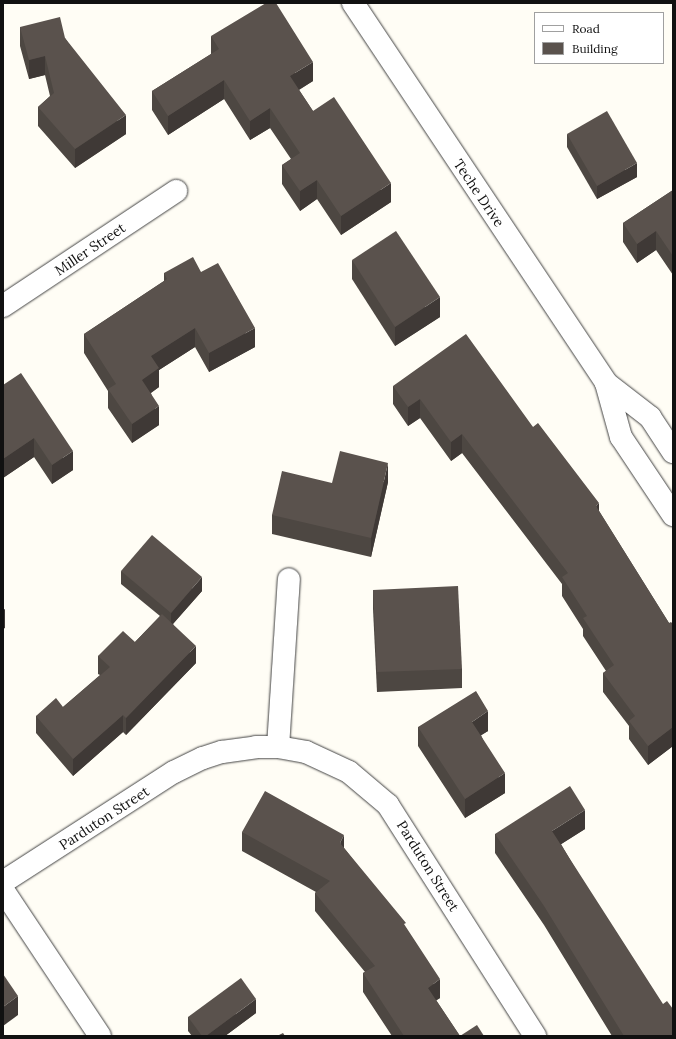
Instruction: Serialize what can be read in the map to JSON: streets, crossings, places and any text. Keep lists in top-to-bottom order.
{
  "streets": {
    "street": ["Teche Drive", "Miller Street", "Parduton Street"]
  },
  "legend": ["Road", "Building"]
}
